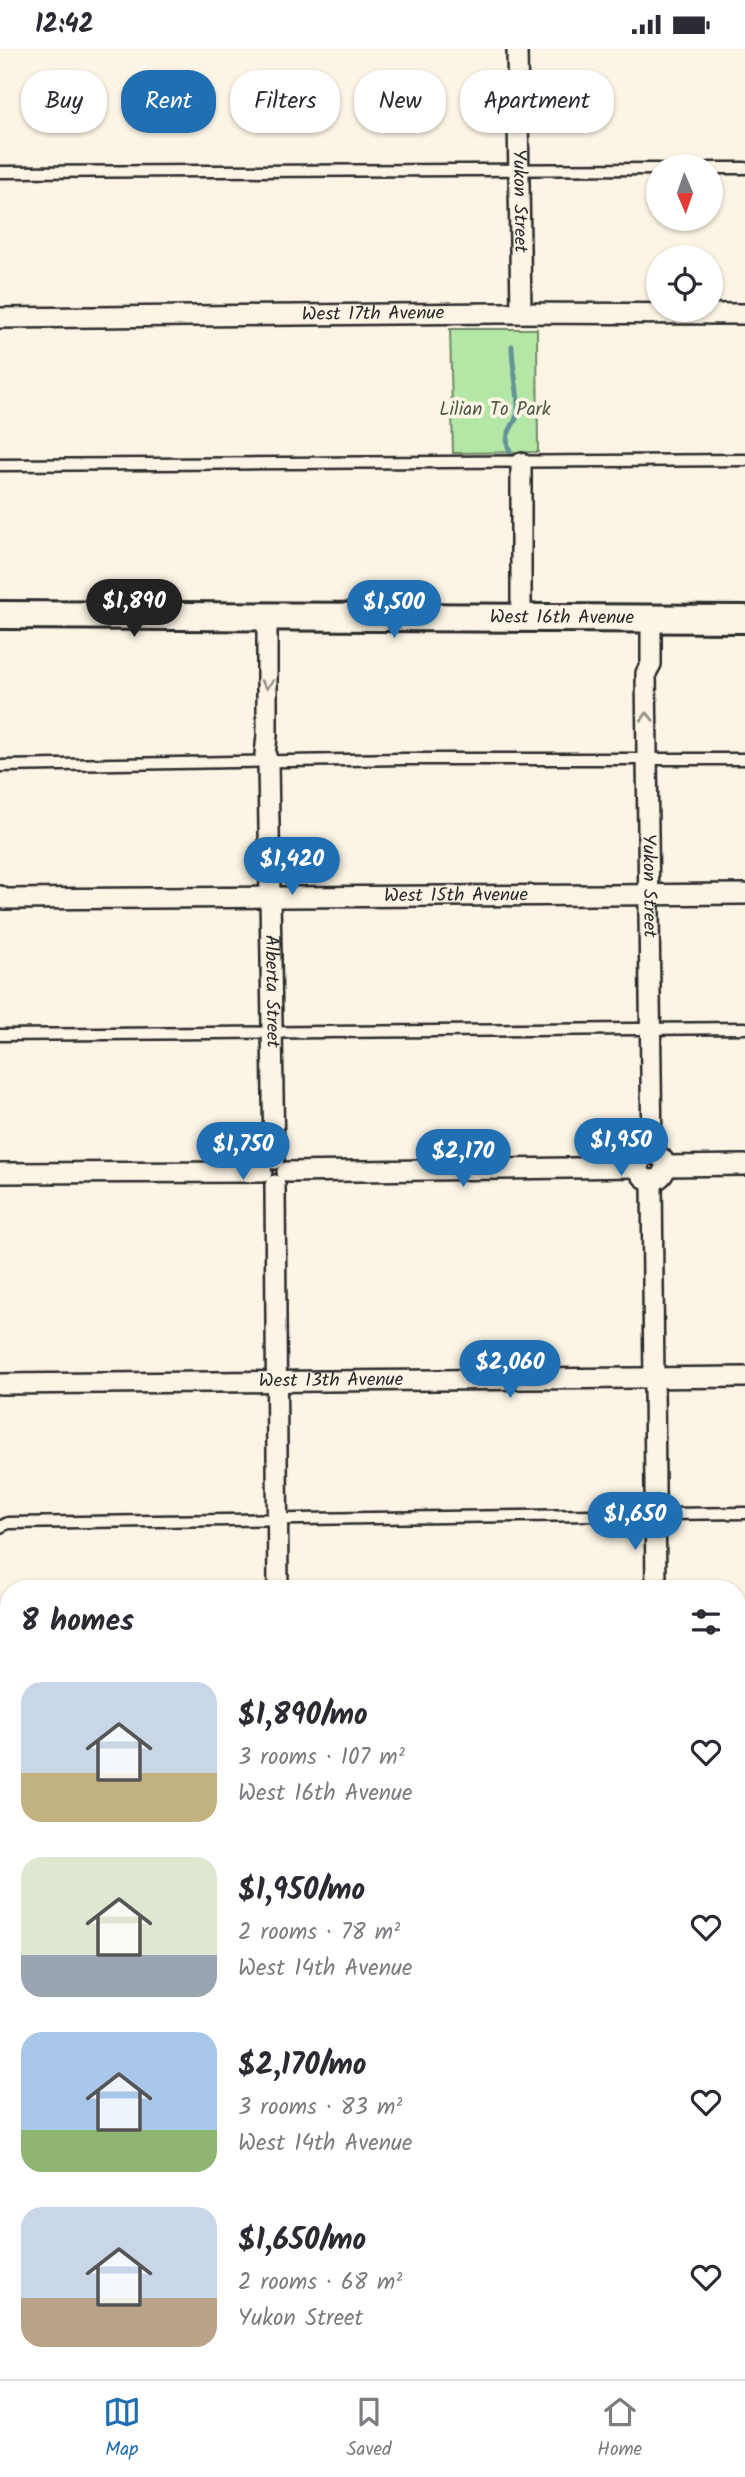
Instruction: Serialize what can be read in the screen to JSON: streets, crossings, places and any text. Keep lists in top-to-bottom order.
{
  "streets": {
    "street": [
      "Yukon Street",
      "West 17th Avenue",
      "West 16th Avenue",
      "West 15th Avenue",
      "Alberta Street",
      "West 13th Avenue"
    ]
  },
  "crossings": [
    ["Yukon Street", "West 17th Avenue"],
    ["Yukon Street", "West 16th Avenue"],
    ["Yukon Street", "West 15th Avenue"],
    ["Yukon Street", "West 13th Avenue"],
    ["West 16th Avenue", "Alberta Street"],
    ["West 15th Avenue", "Alberta Street"],
    ["Alberta Street", "West 13th Avenue"]
  ],
  "parks": ["Lilian To Park"],
  "north": "bottom",
  "page": {
    "status": "12:42",
    "chip": [
      "Buy",
      "Rent",
      "Filters",
      "New",
      "Apartment"
    ],
    "price": [
      "$1,890",
      "$1,500",
      "$1,420",
      "$1,950",
      "$1,750",
      "$2,170",
      "$2,060",
      "$1,650"
    ],
    "heading": "8 homes",
    "list": [
      {
        "name": "$1,890/mo",
        "note": "3 rooms · 107 m² · West 16th Avenue"
      },
      {
        "name": "$1,950/mo",
        "note": "2 rooms · 78 m² · West 14th Avenue"
      },
      {
        "name": "$2,170/mo",
        "note": "3 rooms · 83 m² · West 14th Avenue"
      },
      {
        "name": "$1,650/mo",
        "note": "2 rooms · 68 m² · Yukon Street"
      }
    ],
    "tabs": ["Map", "Saved", "Home"]
  }
}
